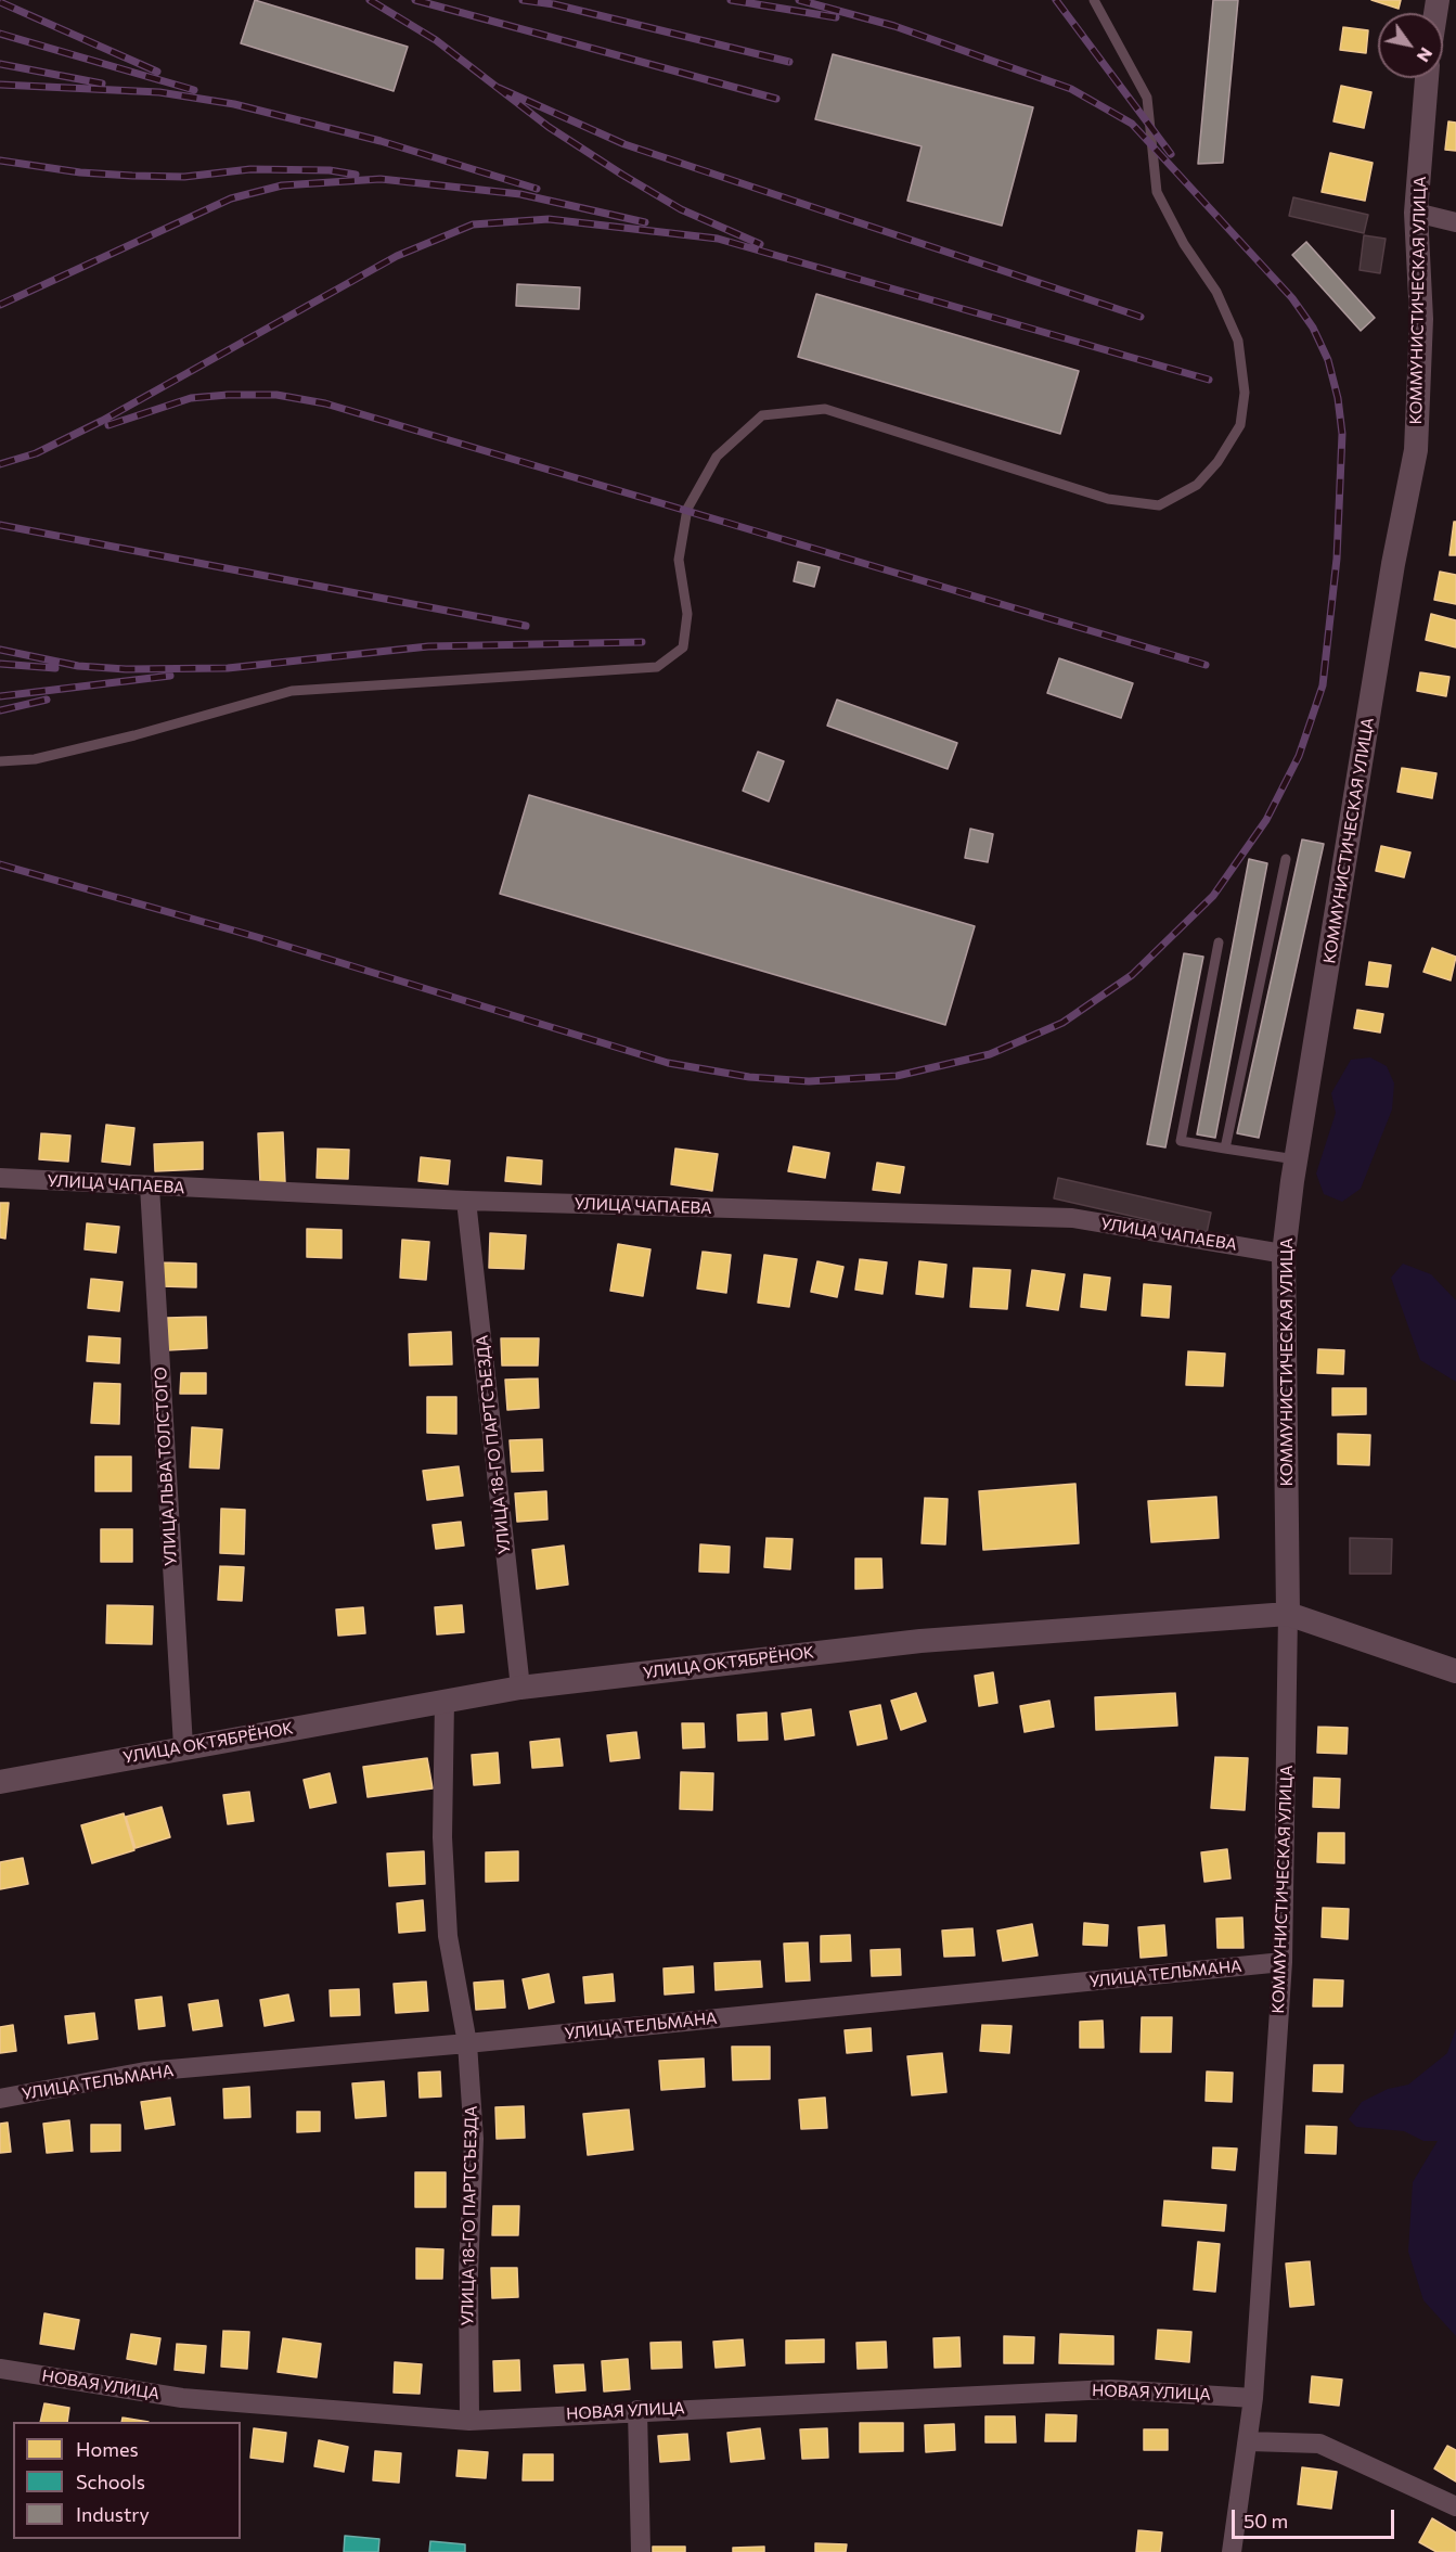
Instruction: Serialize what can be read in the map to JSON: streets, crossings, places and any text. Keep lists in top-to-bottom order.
{
  "streets": {
    "street": [
      "КОММУНИСТИЧЕСКАЯ УЛИЦА",
      "УЛИЦА ЧАПАЕВА",
      "УЛИЦА 18-ГО ПАРТСЪЕЗДА",
      "УЛИЦА ЛЬВА ТОЛСТОГО",
      "УЛИЦА ОКТЯБРЁНОК",
      "УЛИЦА ТЕЛЬМАНА",
      "НОВАЯ УЛИЦА"
    ]
  },
  "crossings": [
    ["КОММУНИСТИЧЕСКАЯ УЛИЦА", "УЛИЦА ЧАПАЕВА"],
    ["КОММУНИСТИЧЕСКАЯ УЛИЦА", "УЛИЦА ОКТЯБРЁНОК"],
    ["КОММУНИСТИЧЕСКАЯ УЛИЦА", "УЛИЦА ТЕЛЬМАНА"],
    ["КОММУНИСТИЧЕСКАЯ УЛИЦА", "НОВАЯ УЛИЦА"],
    ["УЛИЦА ЧАПАЕВА", "УЛИЦА 18-ГО ПАРТСЪЕЗДА"],
    ["УЛИЦА ЧАПАЕВА", "УЛИЦА ЛЬВА ТОЛСТОГО"],
    ["УЛИЦА 18-ГО ПАРТСЪЕЗДА", "УЛИЦА ОКТЯБРЁНОК"],
    ["УЛИЦА 18-ГО ПАРТСЪЕЗДА", "УЛИЦА ТЕЛЬМАНА"],
    ["УЛИЦА 18-ГО ПАРТСЪЕЗДА", "НОВАЯ УЛИЦА"],
    ["УЛИЦА ЛЬВА ТОЛСТОГО", "УЛИЦА ОКТЯБРЁНОК"]
  ],
  "legend": ["Homes", "Schools", "Industry"],
  "scale_bar": "50 m",
  "north": "bottom right"
}
